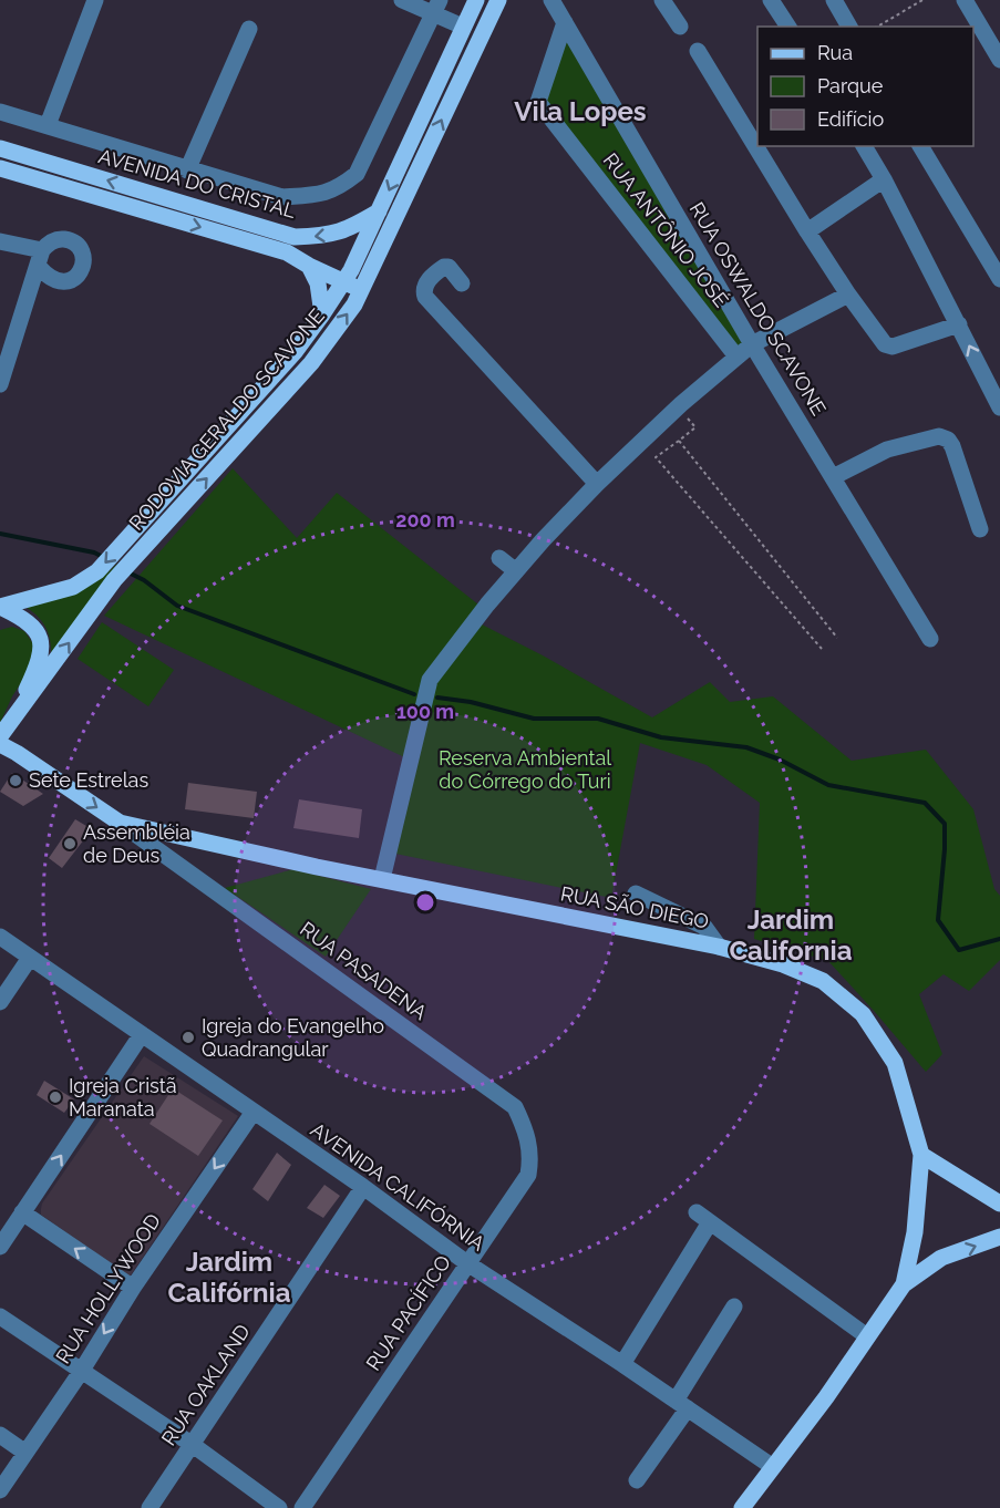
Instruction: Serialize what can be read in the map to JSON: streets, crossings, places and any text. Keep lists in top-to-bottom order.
{
  "streets": {
    "main road": [
      "AVENIDA DO CRISTAL",
      "RODOVIA GERALDO SCAVONE",
      "RUA SÃO DIEGO",
      "RUA PASADENA"
    ],
    "street": [
      "RUA ANTÔNIO JOSÉ",
      "RUA OSWALDO SCAVONE",
      "AVENIDA CALIFÓRNIA",
      "RUA HOLLYWOOD",
      "RUA PACÍFICO",
      "RUA OAKLAND"
    ]
  },
  "crossings": [
    ["AVENIDA DO CRISTAL", "RODOVIA GERALDO SCAVONE"],
    ["RUA ANTÔNIO JOSÉ", "RUA OSWALDO SCAVONE"],
    ["RUA SÃO DIEGO", "RUA PASADENA"],
    ["RUA SÃO DIEGO", "AVENIDA CALIFÓRNIA"],
    ["RUA PASADENA", "RUA PACÍFICO"],
    ["AVENIDA CALIFÓRNIA", "RUA HOLLYWOOD"],
    ["AVENIDA CALIFÓRNIA", "RUA PACÍFICO"],
    ["AVENIDA CALIFÓRNIA", "RUA OAKLAND"]
  ],
  "districts": ["Vila Lopes", "Jardim California", "Jardim Califórnia"],
  "parks": ["Reserva Ambiental do Córrego do Turi"],
  "places": [
    "Sete Estrelas",
    "Assembléia de Deus",
    "Igreja do Evangelho Quadrangular",
    "Igreja Cristã Maranata"
  ],
  "legend": ["Rua", "Parque", "Edifício"],
  "rings": ["200 m", "100 m"]
}
